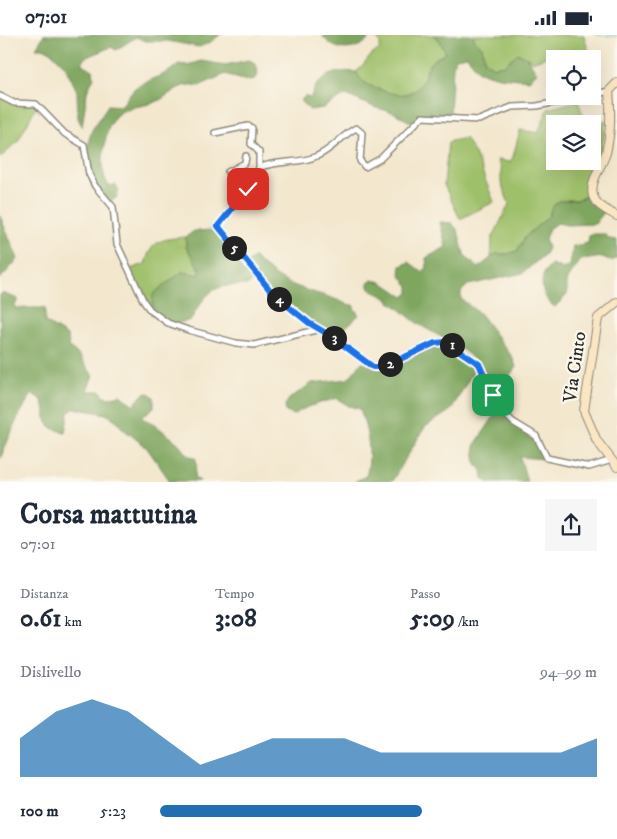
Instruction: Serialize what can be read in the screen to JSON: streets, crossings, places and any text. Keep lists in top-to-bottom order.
{
  "streets": {
    "street": ["Via Cinto"]
  },
  "page": {
    "status": "07:01",
    "pins": [
      "5",
      "4",
      "3",
      "1",
      "2"
    ],
    "heading": ["Corsa mattutina", "07:01"],
    "stats": [
      ["Distanza", "0.61 km"],
      ["Tempo", "3:08"],
      ["Passo", "5:09 /km"]
    ],
    "chart": ["Dislivello", "94–99 m"],
    "list": [
      {
        "name": "100 m",
        "note": "5:23"
      }
    ]
  }
}
